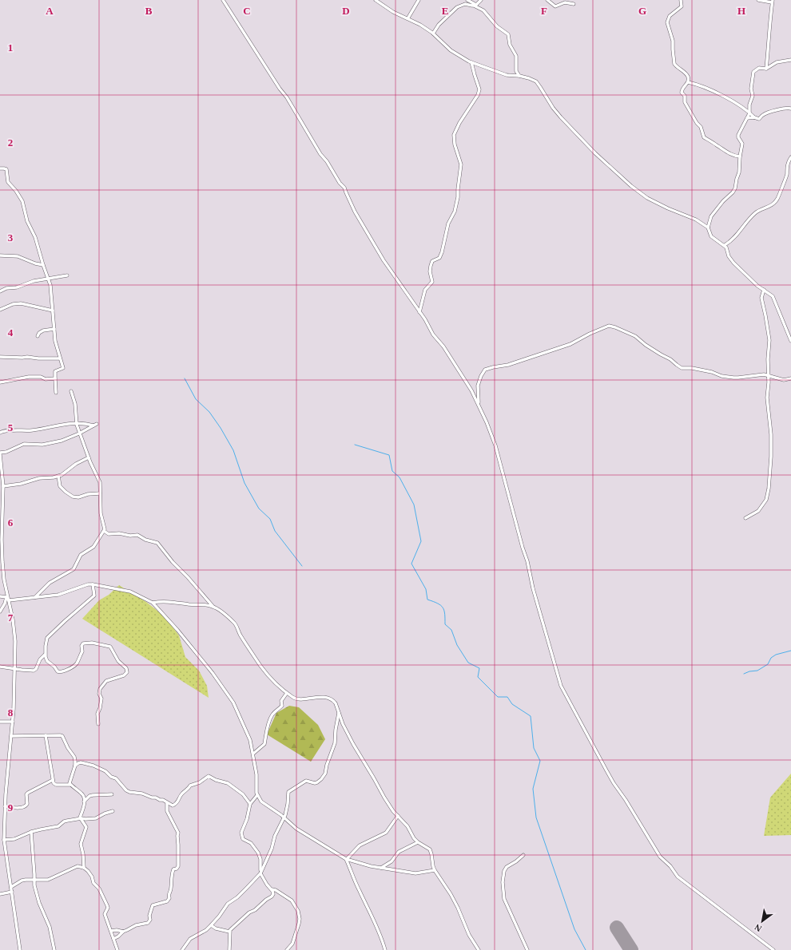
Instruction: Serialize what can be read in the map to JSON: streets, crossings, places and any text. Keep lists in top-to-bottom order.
{
  "north": "bottom left",
  "grid": {
    "columns": [
      "A",
      "B",
      "C",
      "D",
      "E",
      "F",
      "G",
      "H"
    ],
    "rows": [
      "1",
      "2",
      "3",
      "4",
      "5",
      "6",
      "7",
      "8",
      "9"
    ]
  }
}
